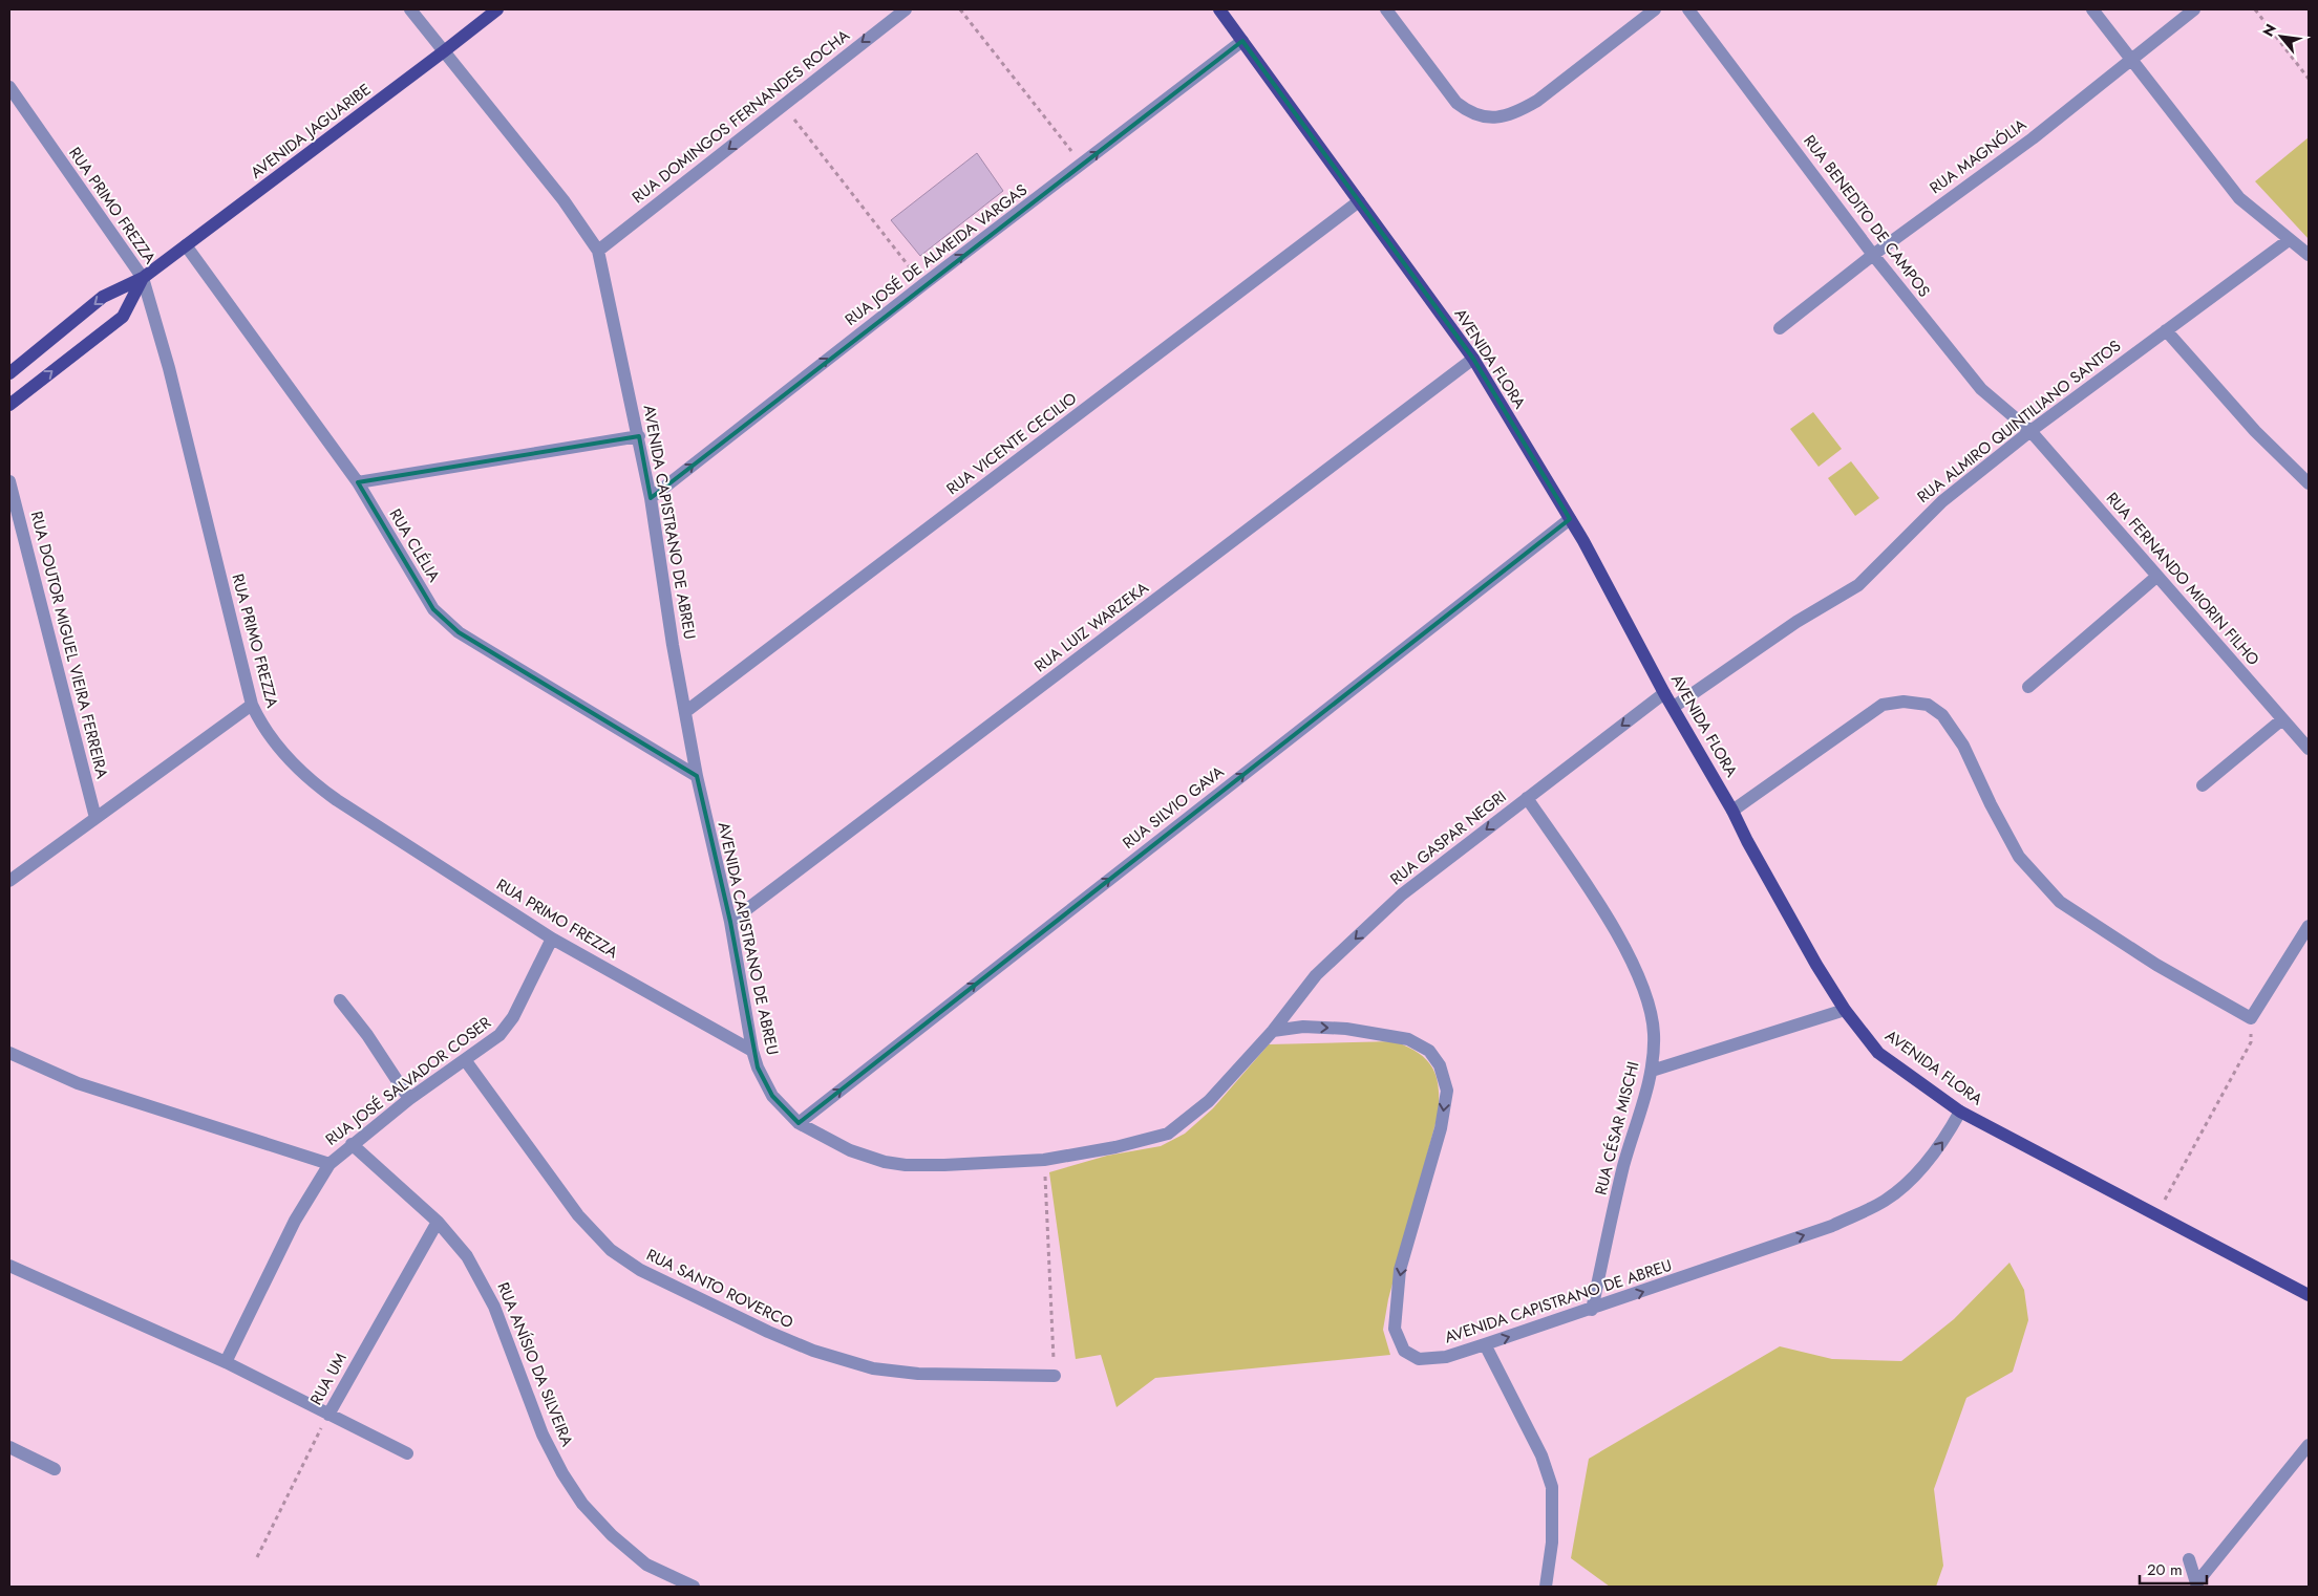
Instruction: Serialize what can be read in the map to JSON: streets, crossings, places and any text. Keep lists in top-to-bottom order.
{
  "streets": {
    "main road": ["AVENIDA JAGUARIBE", "AVENIDA FLORA"],
    "street": [
      "RUA DOMINGOS FERNANDES ROCHA",
      "RUA MAGNÓLIA",
      "RUA PRIMO FREZZA",
      "RUA BENEDITO DE CAMPOS",
      "RUA JOSÉ DE ALMEIDA VARGAS",
      "RUA ALMIRO QUINTILIANO SANTOS",
      "RUA VICENTE CECILIO",
      "AVENIDA CAPISTRANO DE ABREU",
      "RUA CLÉLIA",
      "RUA FERNANDO MIORIN FILHO",
      "RUA LUIZ WARZEKA",
      "RUA DOUTOR MIGUEL VIEIRA FERREIRA",
      "RUA SILVIO GAVA",
      "RUA GASPAR NEGRI",
      "RUA JOSÉ SALVADOR COSER",
      "RUA CÉSAR MISCHI",
      "RUA SANTO ROVERCO",
      "RUA ANÍSIO DA SILVEIRA",
      "RUA UM"
    ]
  },
  "crossings": [
    ["RUA DOMINGOS FERNANDES ROCHA", "AVENIDA CAPISTRANO DE ABREU"],
    ["AVENIDA JAGUARIBE", "RUA PRIMO FREZZA"],
    ["AVENIDA JAGUARIBE", "AVENIDA CAPISTRANO DE ABREU"],
    ["AVENIDA JAGUARIBE", "RUA CLÉLIA"],
    ["RUA MAGNÓLIA", "RUA BENEDITO DE CAMPOS"],
    ["RUA PRIMO FREZZA", "AVENIDA CAPISTRANO DE ABREU"],
    ["RUA PRIMO FREZZA", "RUA JOSÉ SALVADOR COSER"],
    ["RUA BENEDITO DE CAMPOS", "RUA ALMIRO QUINTILIANO SANTOS"],
    ["RUA BENEDITO DE CAMPOS", "RUA FERNANDO MIORIN FILHO"],
    ["RUA JOSÉ DE ALMEIDA VARGAS", "AVENIDA FLORA"],
    ["RUA JOSÉ DE ALMEIDA VARGAS", "AVENIDA CAPISTRANO DE ABREU"],
    ["AVENIDA FLORA", "RUA ALMIRO QUINTILIANO SANTOS"],
    ["AVENIDA FLORA", "RUA VICENTE CECILIO"],
    ["AVENIDA FLORA", "AVENIDA CAPISTRANO DE ABREU"],
    ["AVENIDA FLORA", "RUA LUIZ WARZEKA"],
    ["AVENIDA FLORA", "RUA SILVIO GAVA"],
    ["AVENIDA FLORA", "RUA GASPAR NEGRI"],
    ["RUA ALMIRO QUINTILIANO SANTOS", "RUA FERNANDO MIORIN FILHO"],
    ["RUA VICENTE CECILIO", "AVENIDA CAPISTRANO DE ABREU"],
    ["AVENIDA CAPISTRANO DE ABREU", "RUA CLÉLIA"],
    ["AVENIDA CAPISTRANO DE ABREU", "RUA LUIZ WARZEKA"],
    ["AVENIDA CAPISTRANO DE ABREU", "RUA SILVIO GAVA"],
    ["AVENIDA CAPISTRANO DE ABREU", "RUA GASPAR NEGRI"],
    ["AVENIDA CAPISTRANO DE ABREU", "RUA CÉSAR MISCHI"],
    ["RUA GASPAR NEGRI", "RUA CÉSAR MISCHI"],
    ["RUA JOSÉ SALVADOR COSER", "RUA SANTO ROVERCO"],
    ["RUA JOSÉ SALVADOR COSER", "RUA ANÍSIO DA SILVEIRA"],
    ["RUA ANÍSIO DA SILVEIRA", "RUA UM"]
  ],
  "one_way": [
    "RUA DOMINGOS FERNANDES ROCHA",
    "RUA JOSÉ DE ALMEIDA VARGAS",
    "RUA SILVIO GAVA",
    "RUA GASPAR NEGRI"
  ],
  "scale_bar": "20 m",
  "north": "top left"
}
